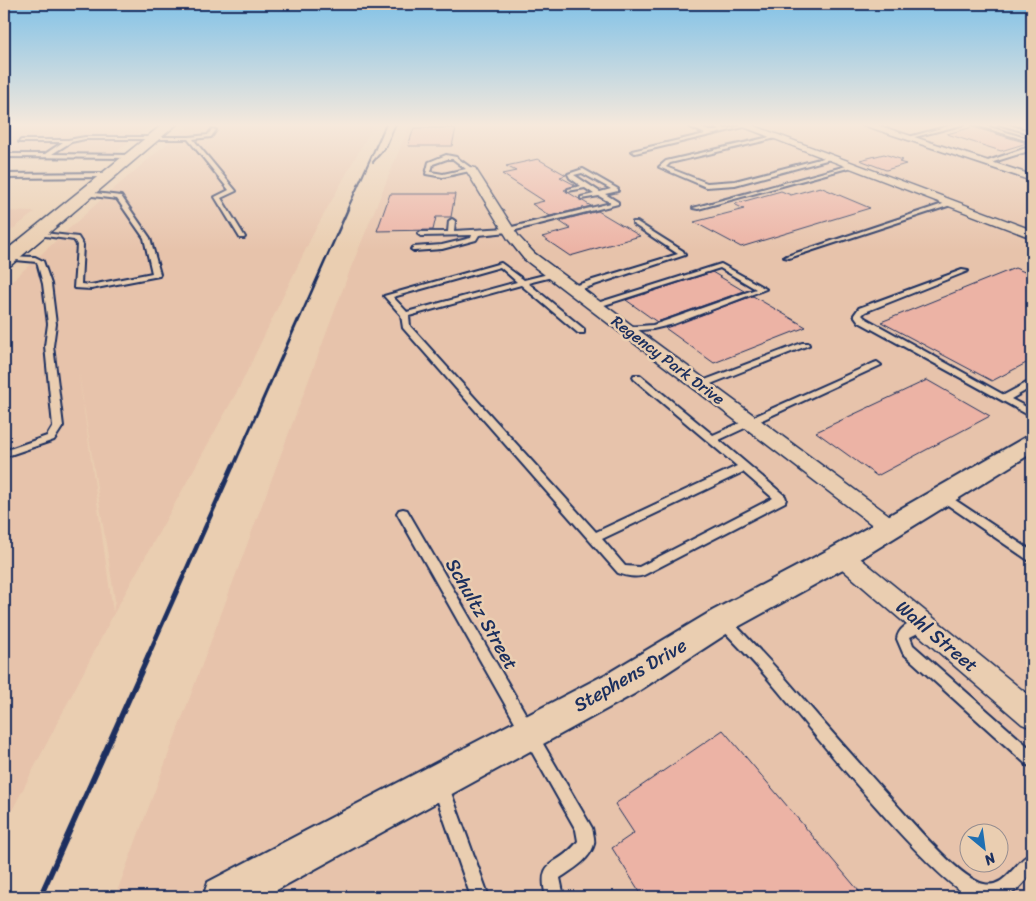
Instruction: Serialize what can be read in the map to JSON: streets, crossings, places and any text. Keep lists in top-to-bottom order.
{
  "streets": {
    "street": ["Regency Park Drive", "Wahl Street", "Stephens Drive"],
    "lane": ["Schultz Street"]
  },
  "crossings": [
    ["Regency Park Drive", "Stephens Drive"],
    ["Schultz Street", "Stephens Drive"],
    ["Wahl Street", "Stephens Drive"]
  ],
  "north": "bottom right"
}
